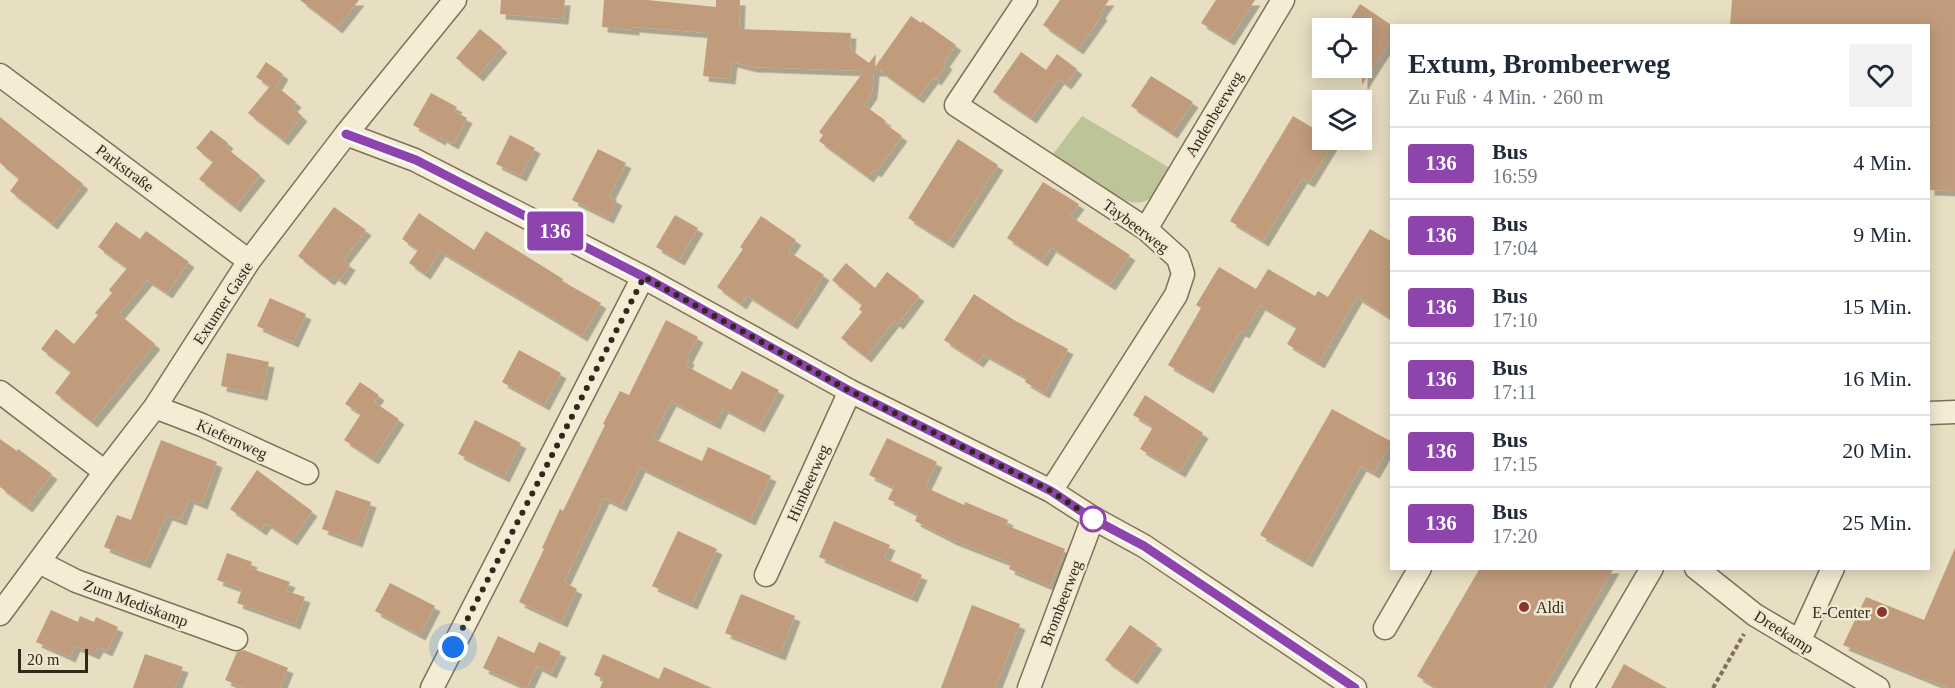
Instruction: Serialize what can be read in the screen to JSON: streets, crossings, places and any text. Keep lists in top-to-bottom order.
{
  "streets": {
    "street": [
      "Andenbeerweg",
      "Parkstraße",
      "Taybeerweg",
      "Extumer Gaste",
      "Kiefernweg",
      "Himbeerweg",
      "Zum Mediskamp",
      "Brombeerweg",
      "Dreekamp"
    ]
  },
  "crossings": [
    ["Andenbeerweg", "Taybeerweg"],
    ["Parkstraße", "Extumer Gaste"],
    ["Extumer Gaste", "Kiefernweg"],
    ["Extumer Gaste", "Zum Mediskamp"]
  ],
  "places": ["Aldi", "E-Center"],
  "lines": ["bus line 136"],
  "scale_bar": "20 m",
  "page": {
    "on_map": "136",
    "heading": ["Extum, Brombeerweg", "Zu Fuß · 4 Min. · 260 m"],
    "list": [
      {
        "mark": "136",
        "name": "Bus",
        "note": "16:59",
        "value": "4 Min."
      },
      {
        "mark": "136",
        "name": "Bus",
        "note": "17:04",
        "value": "9 Min."
      },
      {
        "mark": "136",
        "name": "Bus",
        "note": "17:10",
        "value": "15 Min."
      },
      {
        "mark": "136",
        "name": "Bus",
        "note": "17:11",
        "value": "16 Min."
      },
      {
        "mark": "136",
        "name": "Bus",
        "note": "17:15",
        "value": "20 Min."
      },
      {
        "mark": "136",
        "name": "Bus",
        "note": "17:20",
        "value": "25 Min."
      }
    ],
    "scale": "20 m"
  }
}
